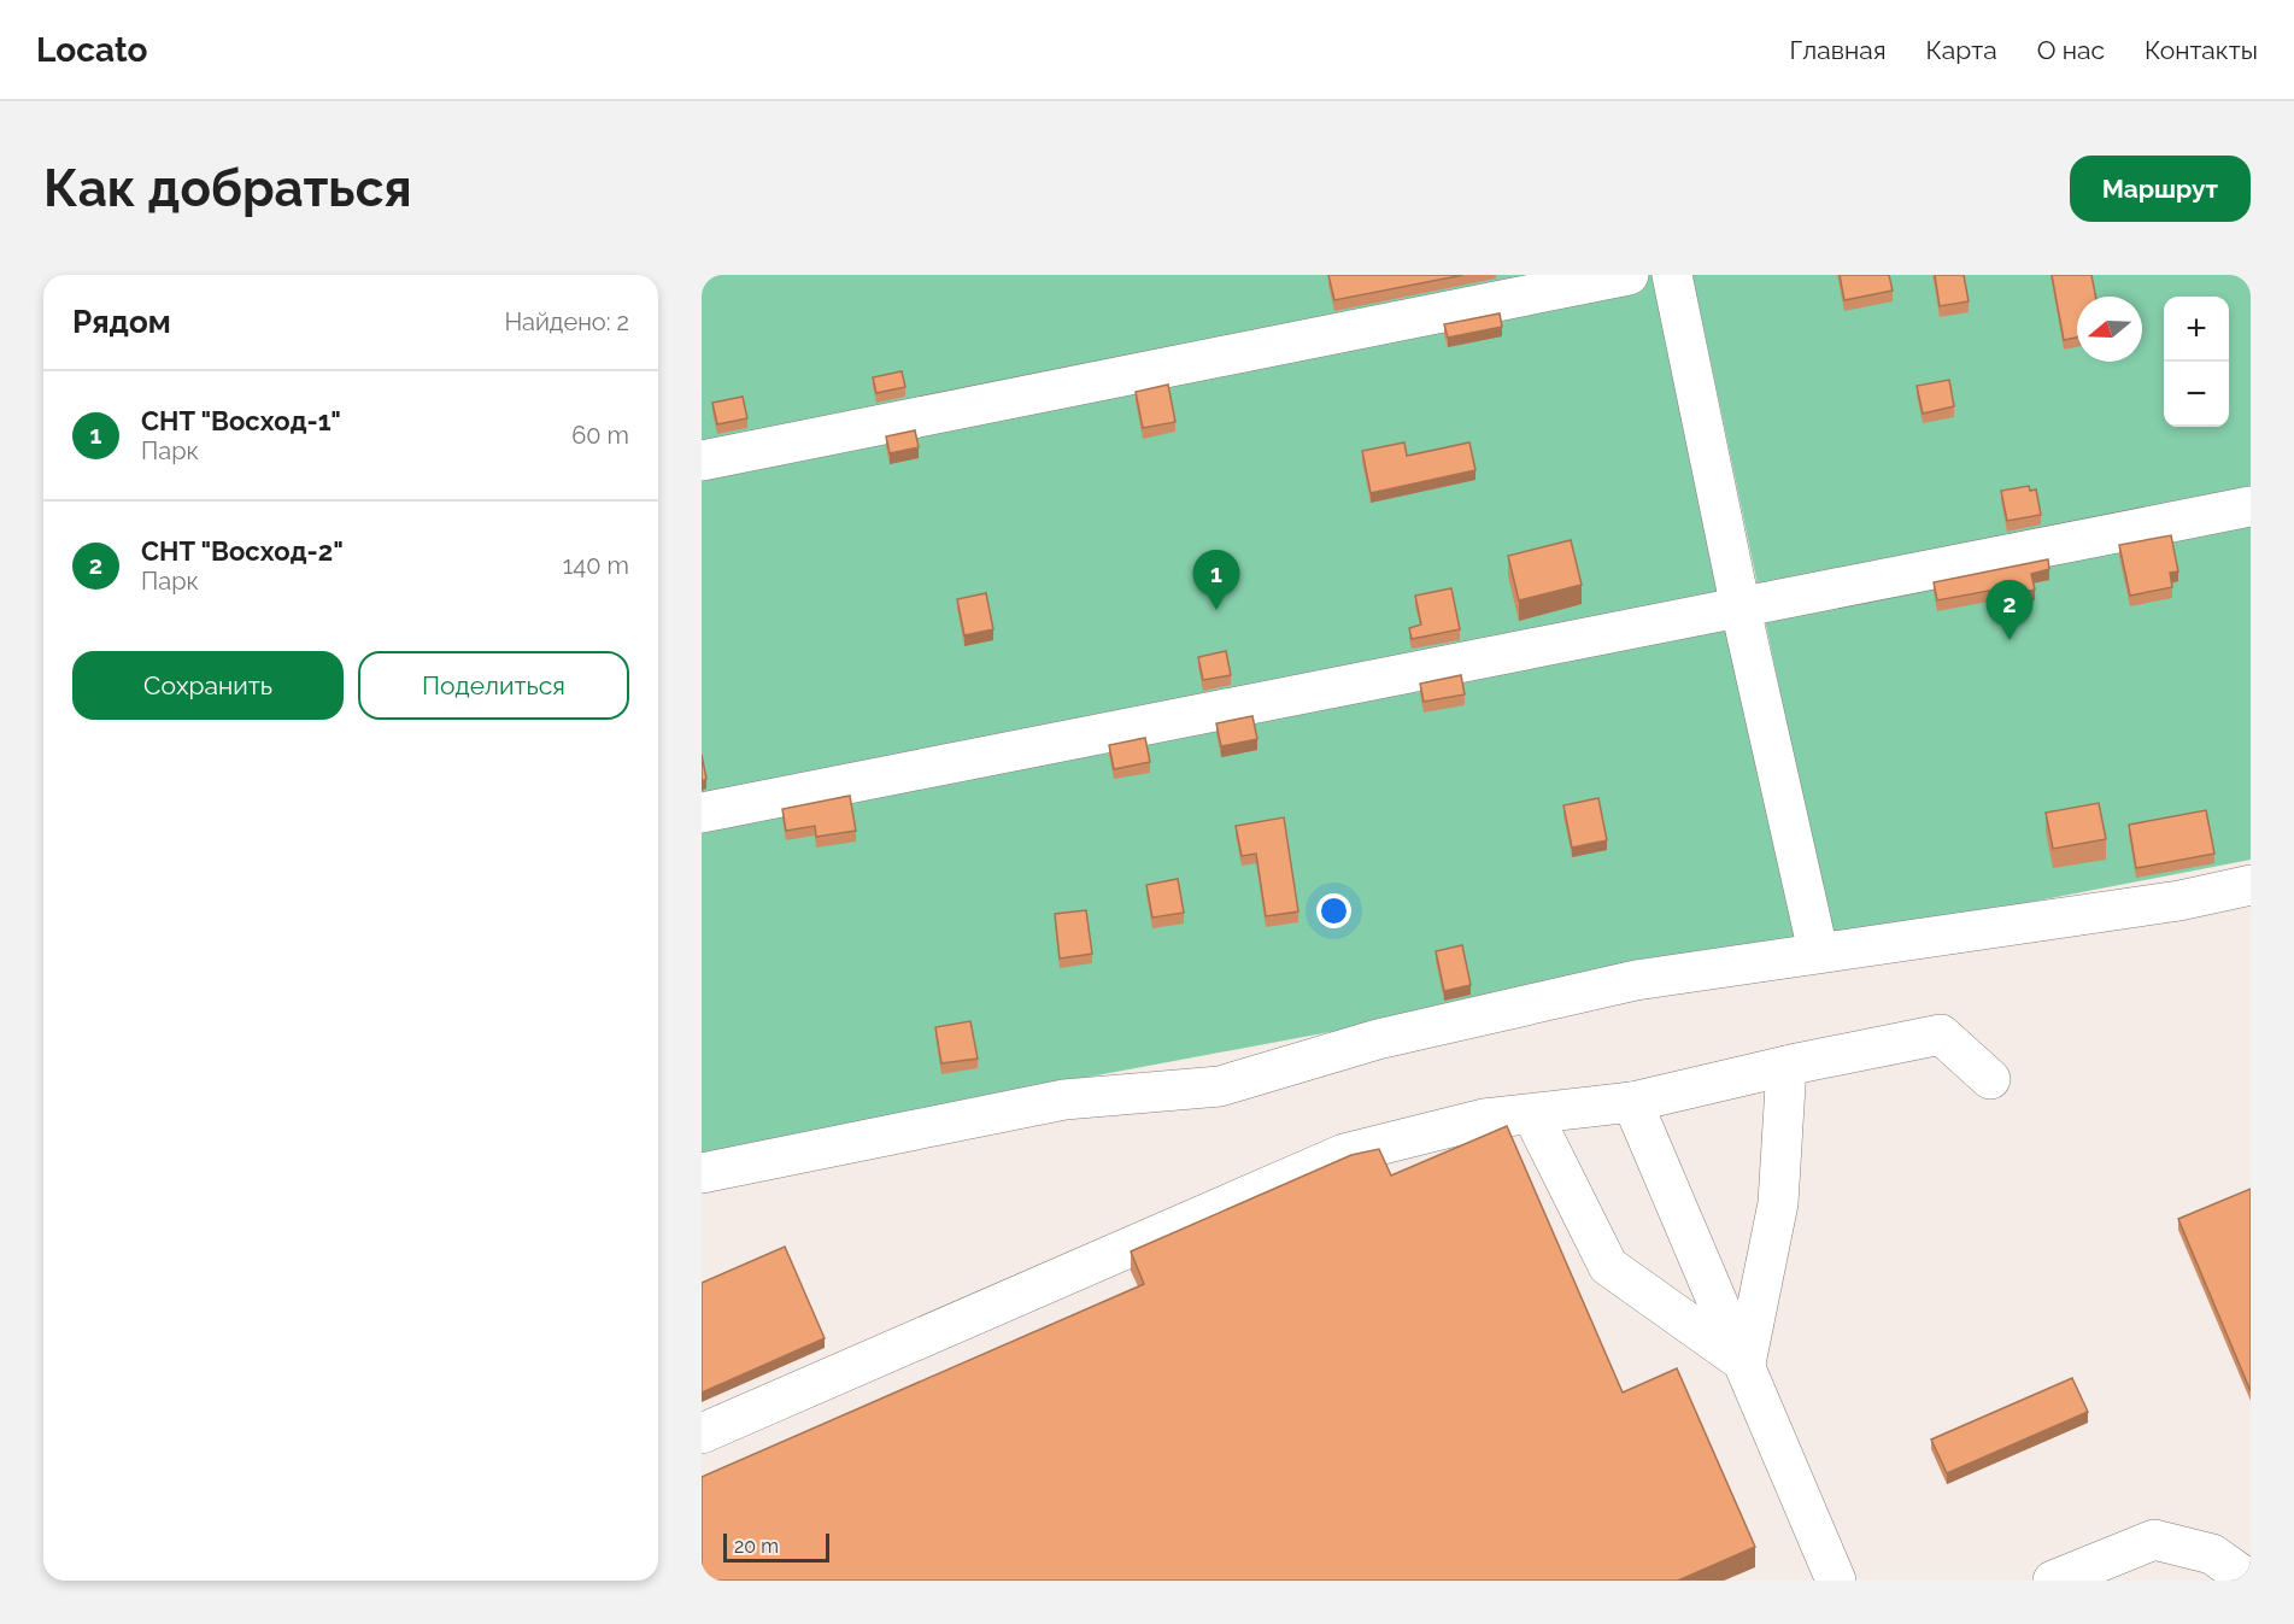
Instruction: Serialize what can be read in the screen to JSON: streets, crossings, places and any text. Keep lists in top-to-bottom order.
{
  "scale_bar": "20 m",
  "north": "left",
  "page": {
    "header": "Locato",
    "nav": [
      "Главная",
      "Карта",
      "О нас",
      "Контакты"
    ],
    "buttons": [
      "Маршрут",
      ["Сохранить", "Поделиться"]
    ],
    "title": "Как добраться",
    "heading": ["Рядом", "Найдено: 2"],
    "map_buttons": ["+", "−"],
    "list": [
      {
        "mark": "1",
        "name": "СНТ \"Восход-1\"",
        "note": "Парк",
        "value": "60 m"
      },
      {
        "mark": "2",
        "name": "СНТ \"Восход-2\"",
        "note": "Парк",
        "value": "140 m"
      }
    ],
    "pins": ["1", "2"],
    "scale": "20 m"
  }
}
